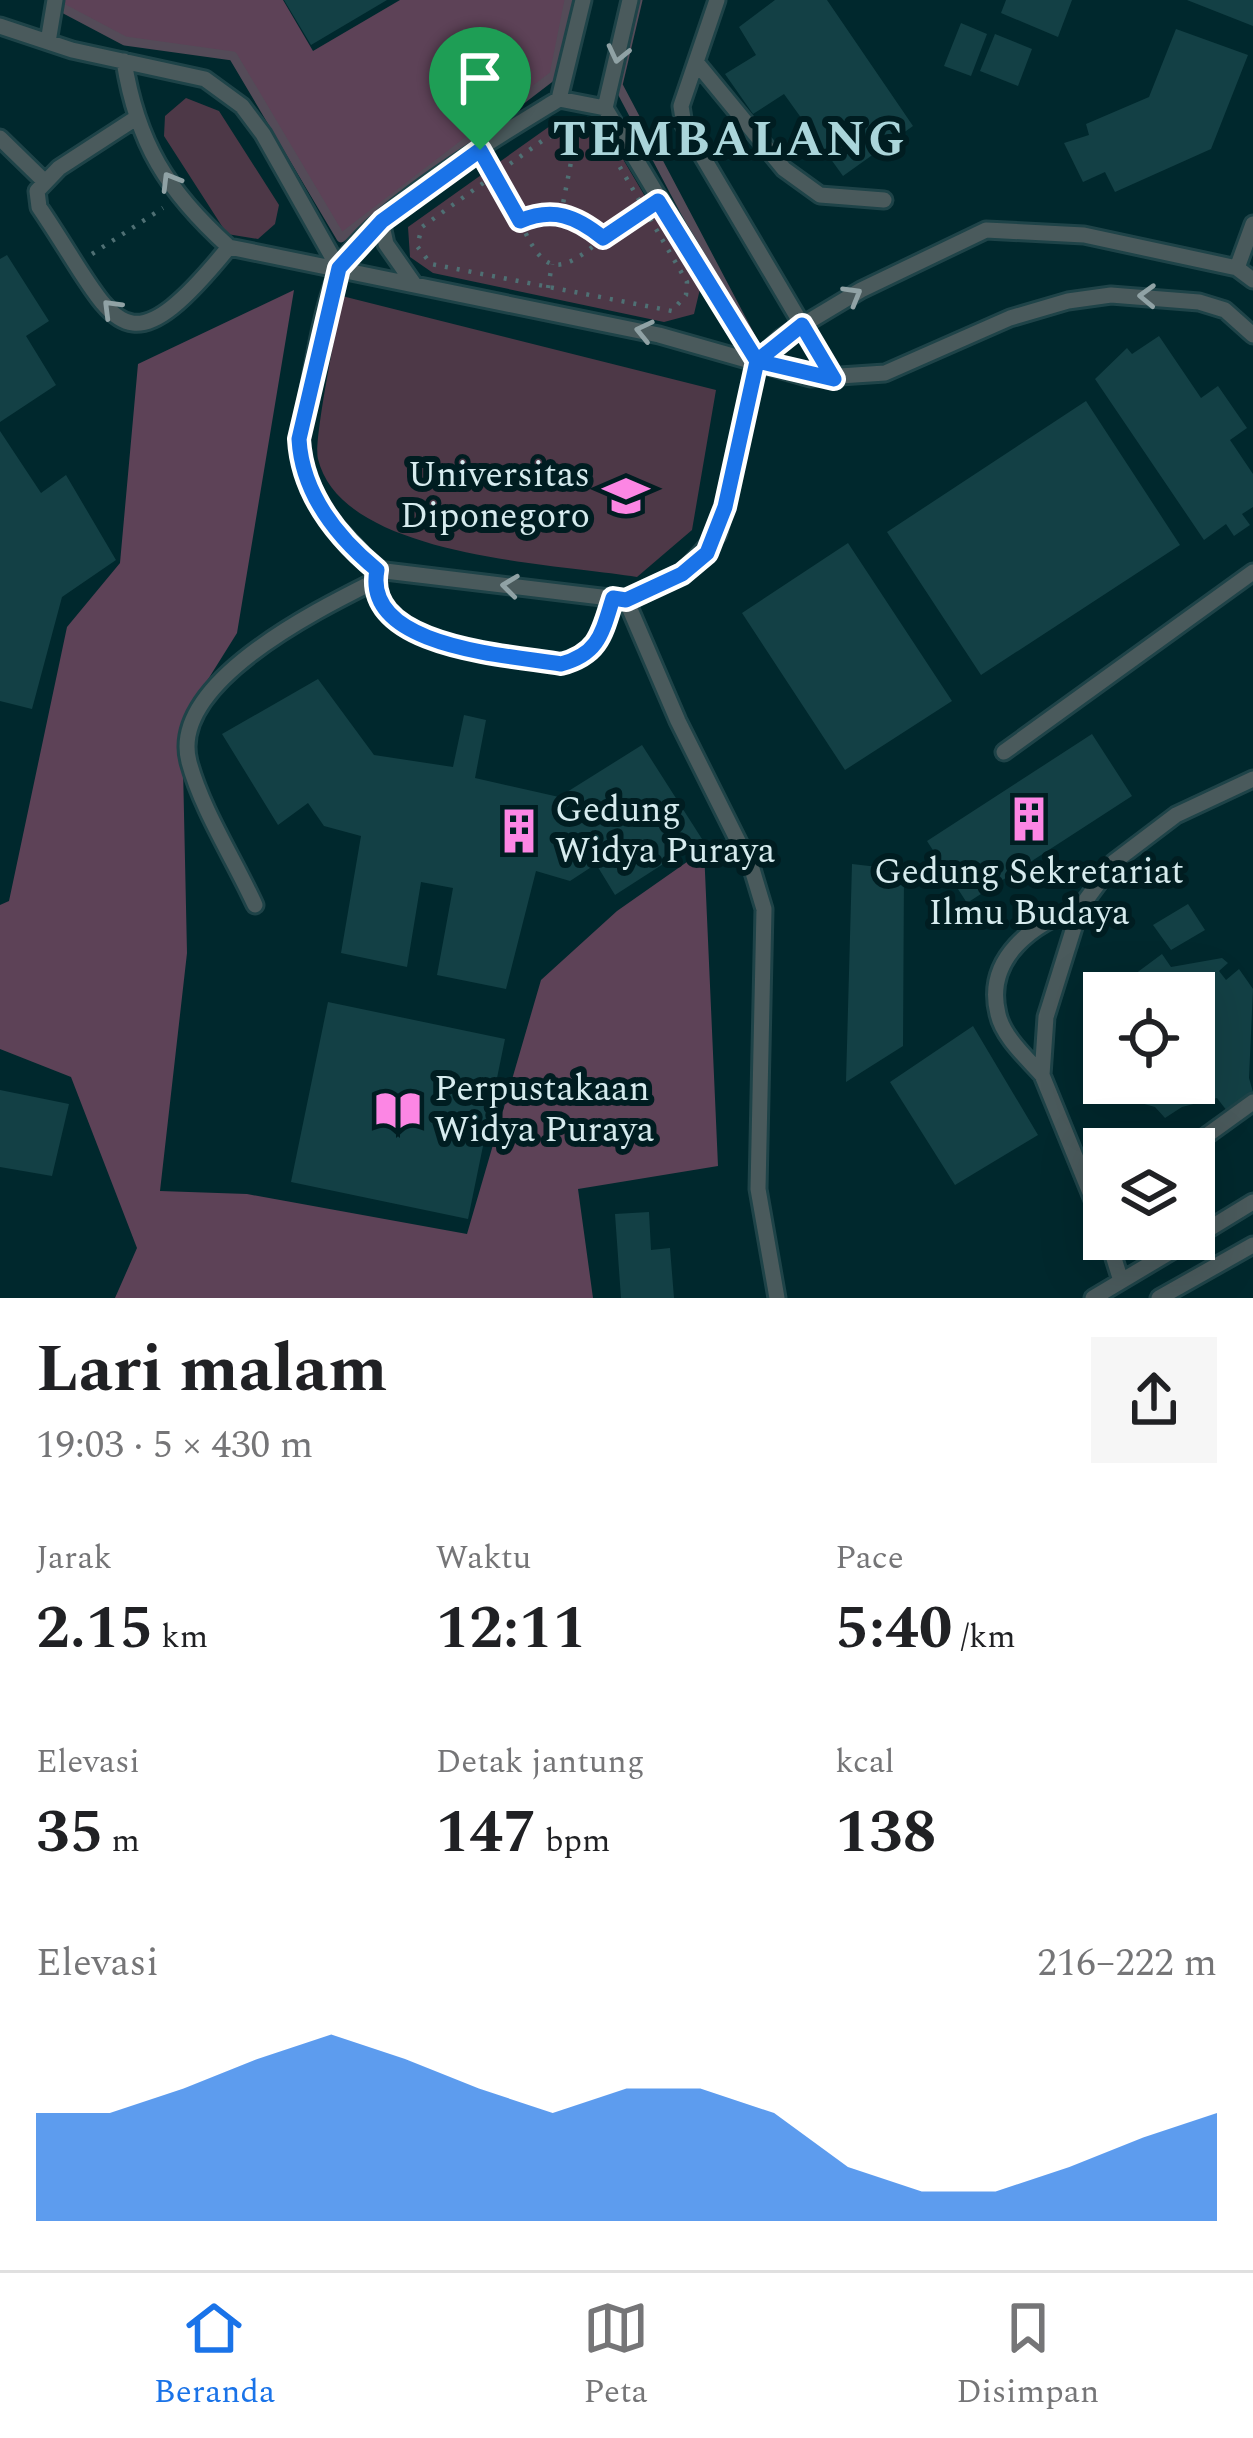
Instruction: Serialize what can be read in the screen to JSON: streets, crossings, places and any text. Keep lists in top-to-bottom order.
{
  "districts": ["TEMBALANG"],
  "places": {
    "school or university": ["Universitas Diponegoro"],
    "building": ["Gedung Sekretariat Ilmu Budaya", "Gedung Widya Puraya"],
    "library": ["Perpustakaan Widya Puraya"]
  },
  "page": {
    "heading": ["Lari malam", "19:03 · 5 × 430 m"],
    "stats": [
      ["Jarak", "2.15 km"],
      ["Waktu", "12:11"],
      ["Pace", "5:40 /km"],
      ["Elevasi", "35 m"],
      ["Detak jantung", "147 bpm"],
      ["kcal", "138"]
    ],
    "chart": ["Elevasi", "216–222 m"],
    "tabs": ["Beranda", "Peta", "Disimpan"]
  }
}
